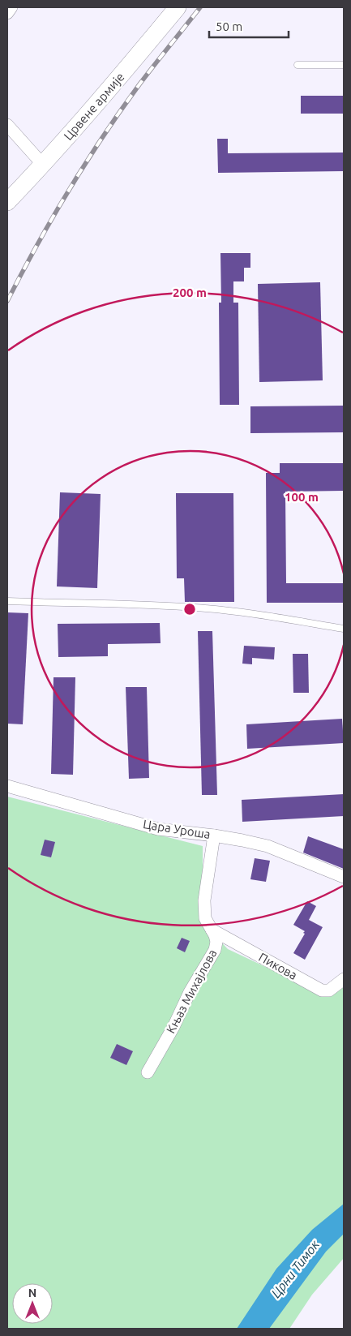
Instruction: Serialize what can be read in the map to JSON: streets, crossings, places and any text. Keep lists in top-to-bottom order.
{
  "streets": {
    "main road": ["Црвене армије"],
    "street": ["Цара Уроша", "Пикова", "Књаз Михајлова"]
  },
  "crossings": [
    ["Цара Уроша", "Књаз Михајлова"],
    ["Пикова", "Књаз Михајлова"]
  ],
  "water": ["Црни Тимок"],
  "scale_bar": "50 m",
  "north": "top",
  "rings": ["200 m", "100 m"]
}
